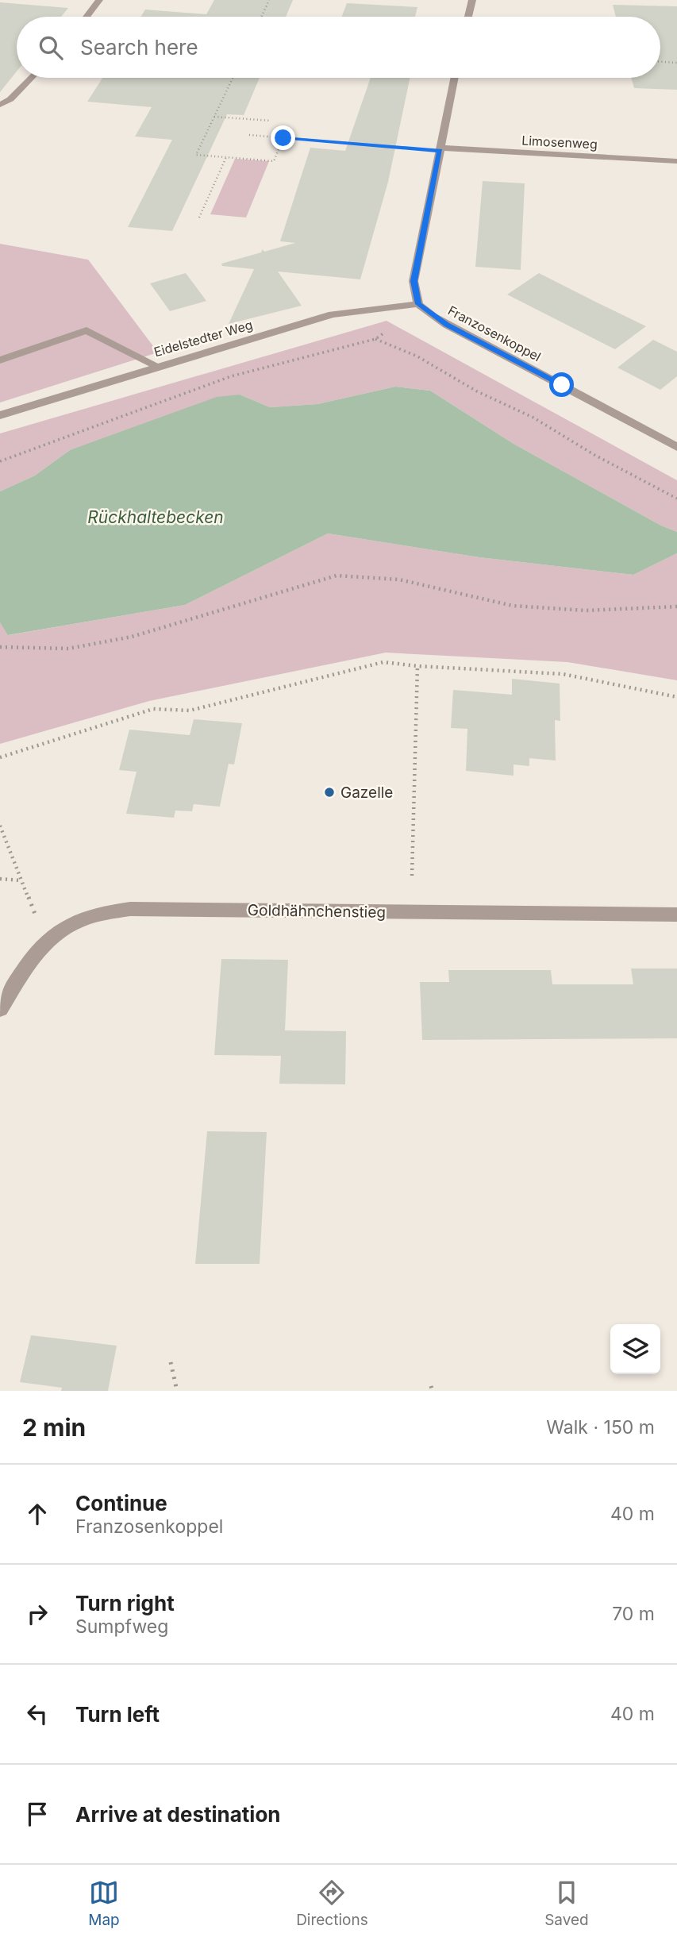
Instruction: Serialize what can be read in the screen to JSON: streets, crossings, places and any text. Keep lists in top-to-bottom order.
{
  "streets": {
    "street": [
      "Limosenweg",
      "Franzosenkoppel",
      "Eidelstedter Weg",
      "Goldhähnchenstieg"
    ]
  },
  "crossings": [
    ["Franzosenkoppel", "Eidelstedter Weg"]
  ],
  "water": ["Rückhaltebecken"],
  "places": ["Gazelle"],
  "page": {
    "search": "Search here",
    "heading": ["2 min", "Walk · 150 m"],
    "list": [
      ["Continue", "Franzosenkoppel", "40 m"],
      ["Turn right", "Sumpfweg", "70 m"],
      ["Turn left", "40 m"],
      "Arrive at destination"
    ],
    "nav": ["Map", "Directions", "Saved"]
  }
}
